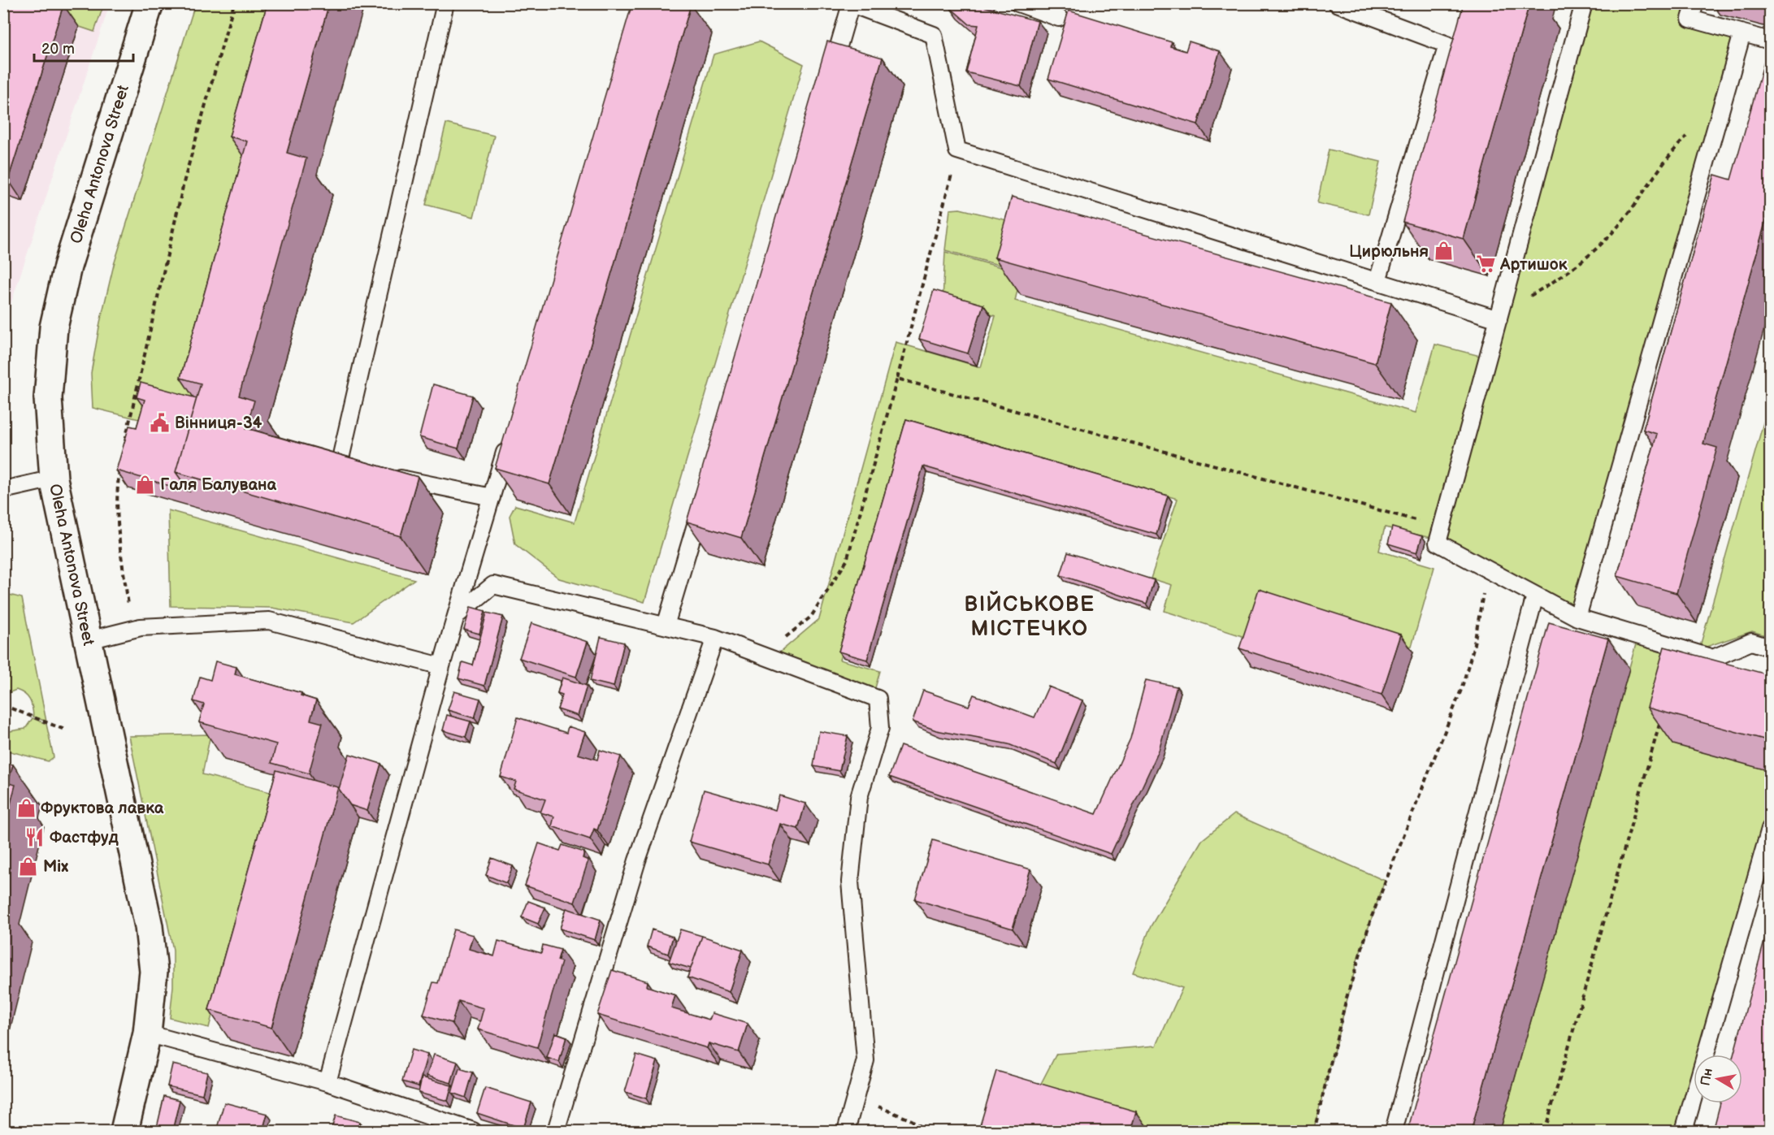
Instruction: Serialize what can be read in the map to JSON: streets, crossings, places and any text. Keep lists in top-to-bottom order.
{
  "streets": {
    "street": ["Oleha Antonova Street"]
  },
  "districts": ["ВІЙСЬКОВЕ МІСТЕЧКО"],
  "places": {
    "shop": [
      "Цирюльня",
      "Галя Балувана",
      "Фруктова лавка",
      "Mix"
    ],
    "supermarket": ["Артишок"],
    "public building": ["Вінниця-34"],
    "restaurant": ["Фастфуд"]
  },
  "scale_bar": "20 m",
  "north": "left"
}
